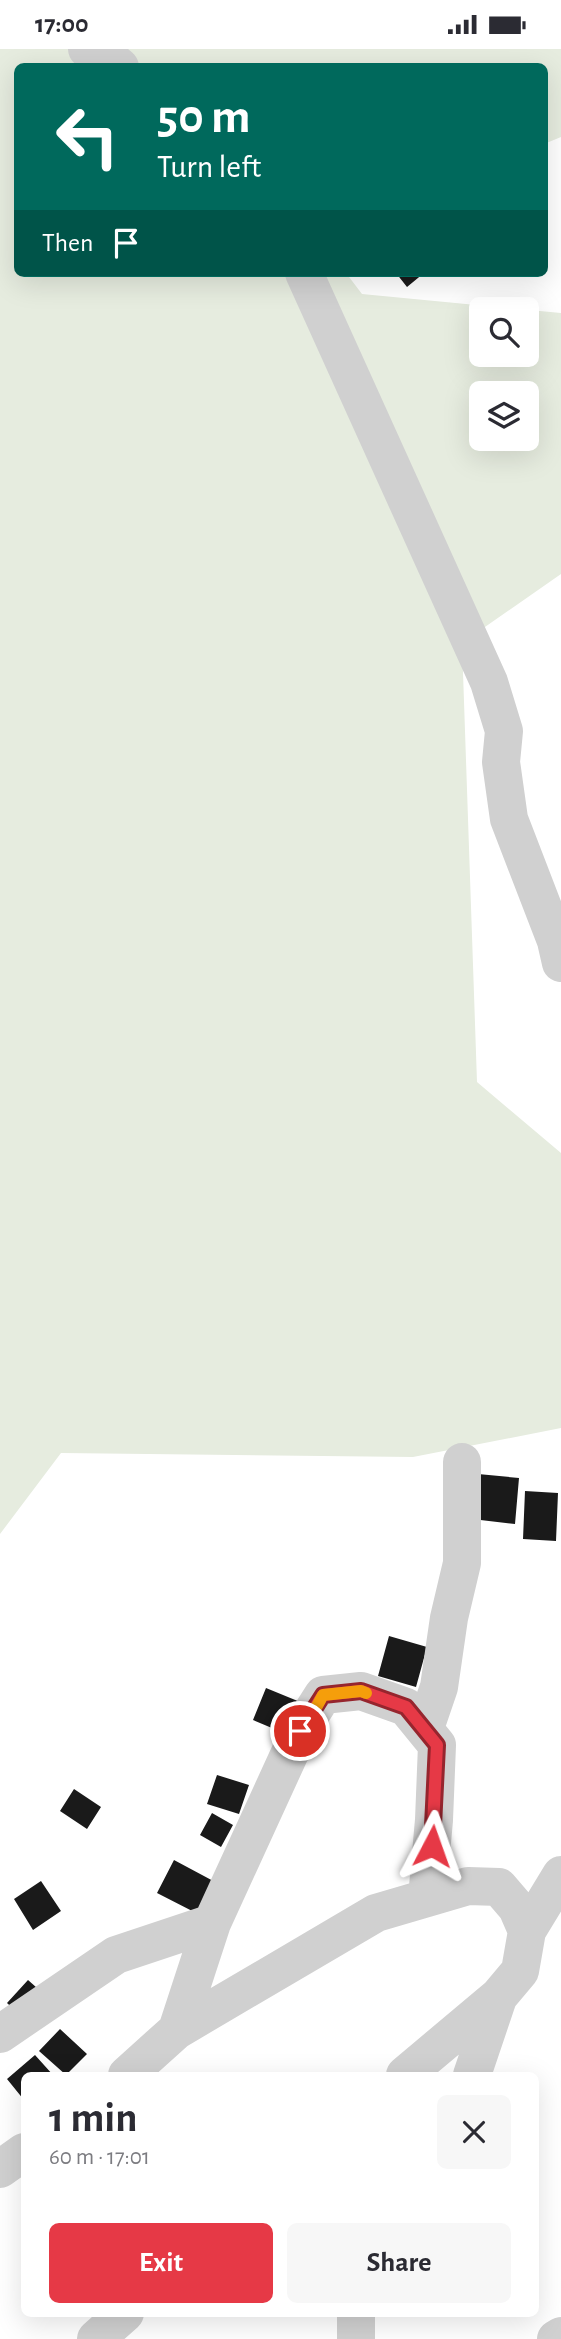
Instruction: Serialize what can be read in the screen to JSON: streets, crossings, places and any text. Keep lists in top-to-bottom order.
{
  "page": {
    "status": "17:00",
    "turn": ["50 m", "Turn left"],
    "then": "Then",
    "heading": ["1 min", "60 m · 17:01"],
    "buttons": ["Exit", "Share"]
  }
}
